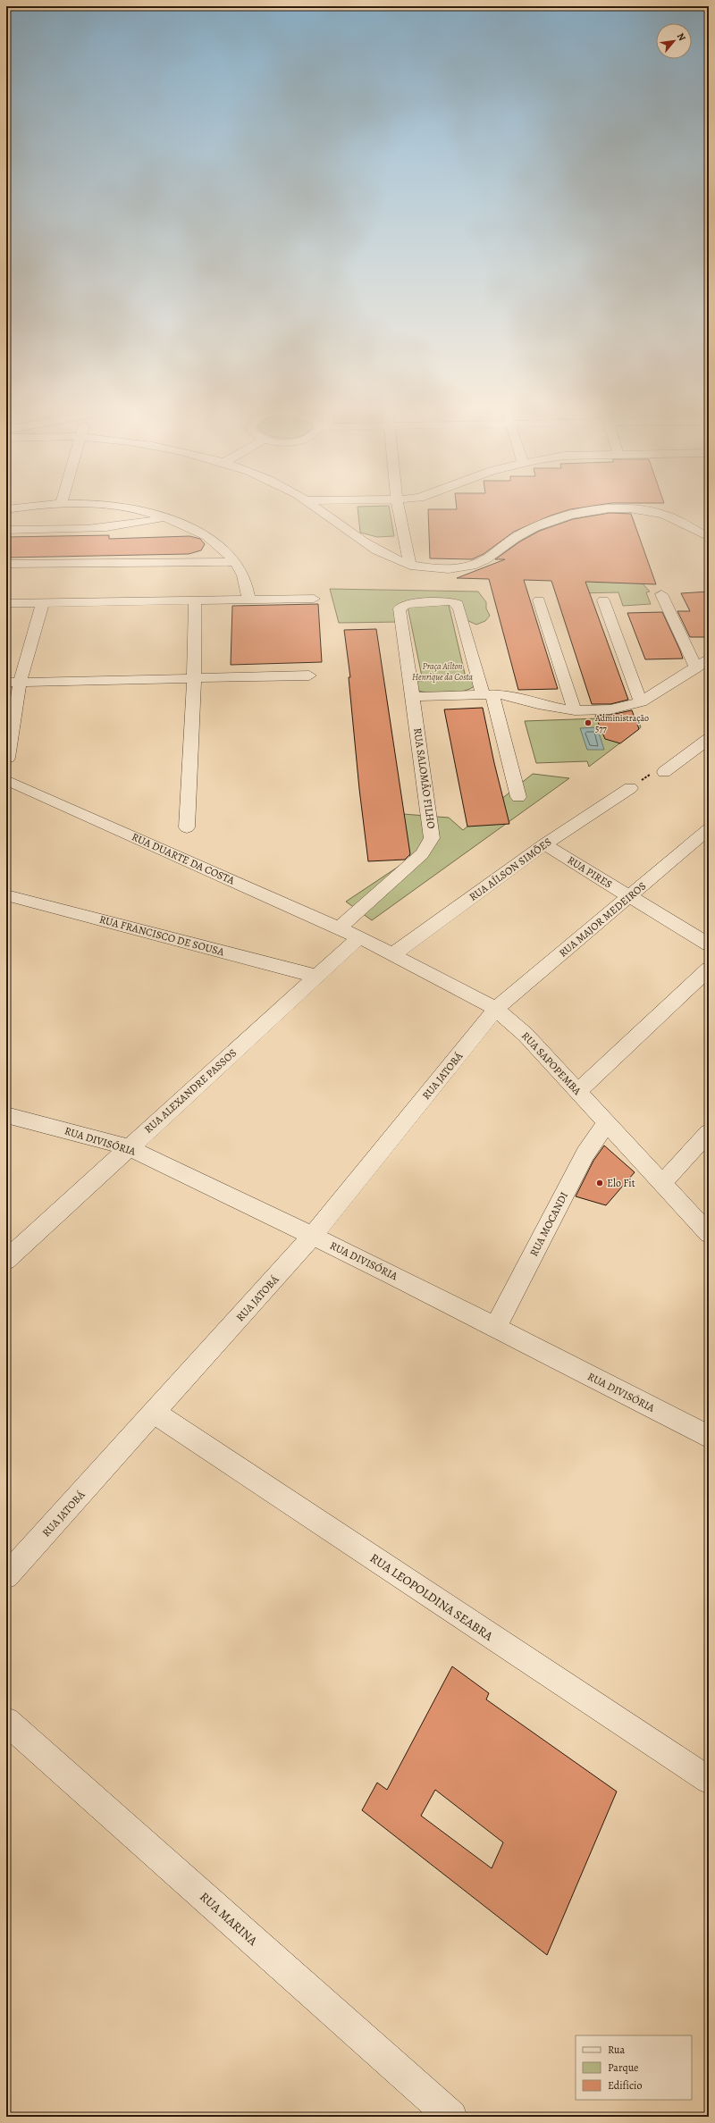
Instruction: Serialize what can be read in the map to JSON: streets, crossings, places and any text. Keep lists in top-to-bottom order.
{
  "streets": {
    "street": [
      "RUA SALOMÃO FILHO",
      "RUA DUARTE DA COSTA",
      "RUA AÍLSON SIMÕES",
      "RUA PIRES",
      "RUA MAJOR MEDEIROS",
      "RUA FRANCISCO DE SOUSA",
      "RUA SAPOPEMBA",
      "RUA JATOBÁ",
      "RUA ALEXANDRE PASSOS",
      "RUA DIVISÓRIA",
      "RUA MOCANDI",
      "RUA LEOPOLDINA SEABRA",
      "RUA MARINA"
    ]
  },
  "crossings": [
    ["RUA SALOMÃO FILHO", "RUA DUARTE DA COSTA"],
    ["RUA DUARTE DA COSTA", "RUA SAPOPEMBA"],
    ["RUA DUARTE DA COSTA", "RUA ALEXANDRE PASSOS"],
    ["RUA AÍLSON SIMÕES", "RUA PIRES"],
    ["RUA AÍLSON SIMÕES", "RUA SAPOPEMBA"],
    ["RUA PIRES", "RUA MAJOR MEDEIROS"],
    ["RUA MAJOR MEDEIROS", "RUA SAPOPEMBA"],
    ["RUA MAJOR MEDEIROS", "RUA JATOBÁ"],
    ["RUA FRANCISCO DE SOUSA", "RUA ALEXANDRE PASSOS"],
    ["RUA SAPOPEMBA", "RUA JATOBÁ"],
    ["RUA SAPOPEMBA", "RUA ALEXANDRE PASSOS"],
    ["RUA SAPOPEMBA", "RUA MOCANDI"],
    ["RUA JATOBÁ", "RUA DIVISÓRIA"],
    ["RUA JATOBÁ", "RUA LEOPOLDINA SEABRA"],
    ["RUA ALEXANDRE PASSOS", "RUA DIVISÓRIA"],
    ["RUA DIVISÓRIA", "RUA MOCANDI"]
  ],
  "parks": ["Praça Aílton Henrique da Costa"],
  "places": ["Administração 577", "Elo Fit"],
  "legend": ["Rua", "Parque", "Edifício"],
  "north": "top right"
}
